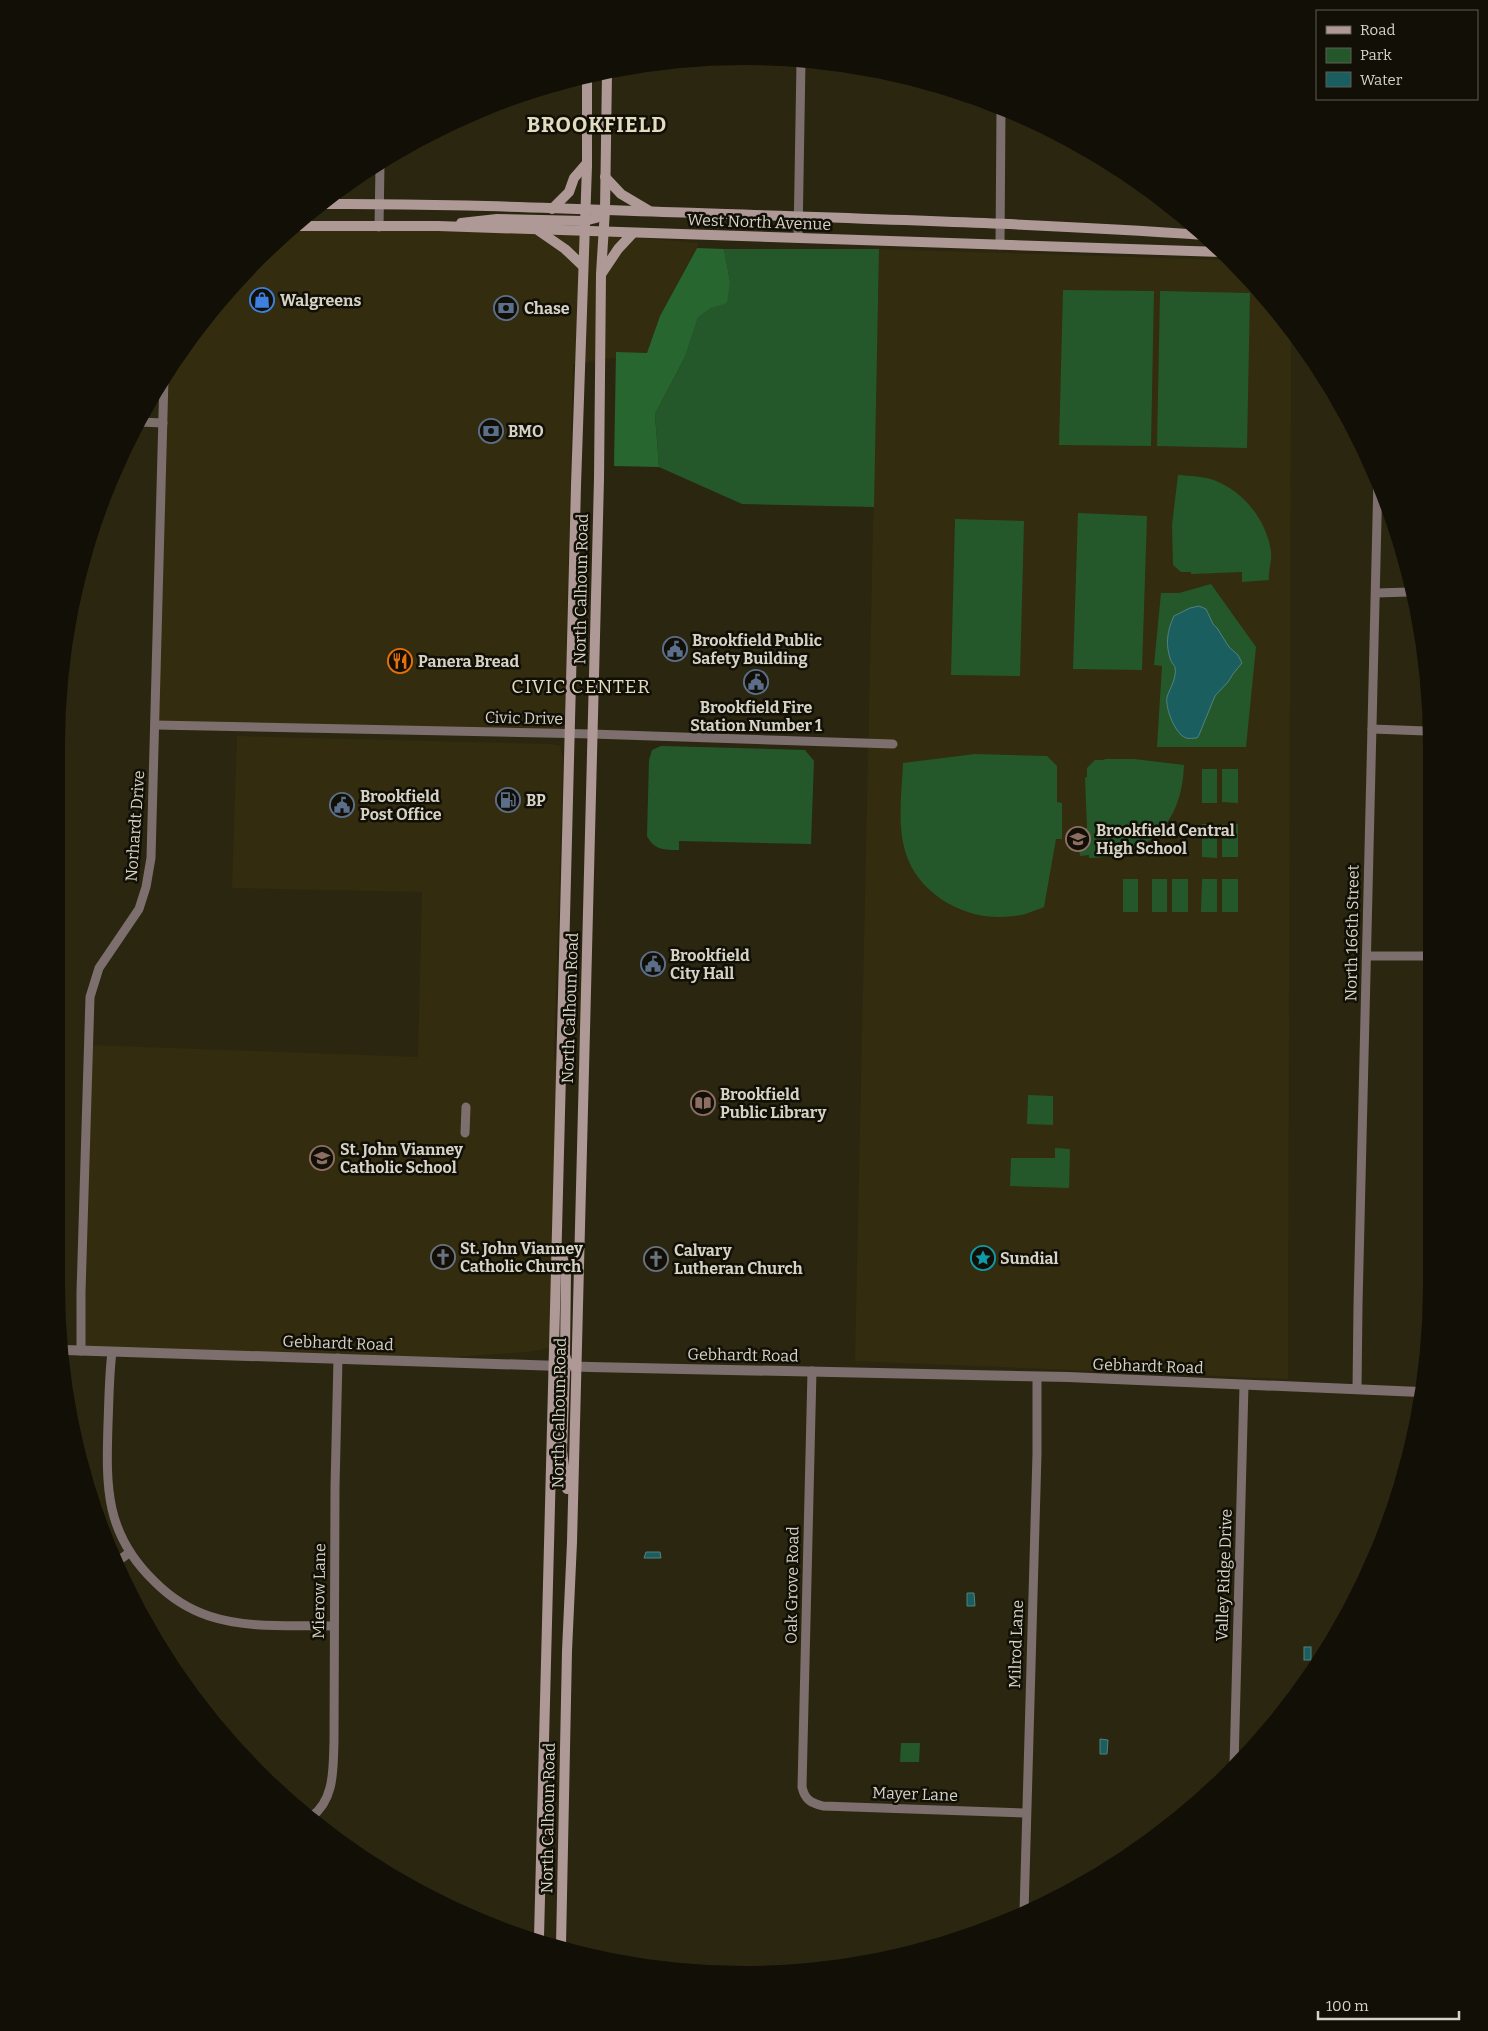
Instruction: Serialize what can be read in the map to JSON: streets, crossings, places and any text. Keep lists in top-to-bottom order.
{
  "streets": {
    "main road": ["West North Avenue", "North Calhoun Road"],
    "street": [
      "Civic Drive",
      "Norhardt Drive",
      "North 166th Street",
      "Gebhardt Road",
      "Valley Ridge Drive",
      "Oak Grove Road",
      "Mierow Lane",
      "Milrod Lane",
      "Mayer Lane"
    ]
  },
  "crossings": [
    ["West North Avenue", "North Calhoun Road"],
    ["North Calhoun Road", "Civic Drive"],
    ["North Calhoun Road", "Gebhardt Road"],
    ["Civic Drive", "Norhardt Drive"],
    ["Norhardt Drive", "Gebhardt Road"],
    ["North 166th Street", "Gebhardt Road"],
    ["Gebhardt Road", "Valley Ridge Drive"],
    ["Gebhardt Road", "Oak Grove Road"],
    ["Gebhardt Road", "Mierow Lane"],
    ["Gebhardt Road", "Milrod Lane"],
    ["Oak Grove Road", "Mayer Lane"],
    ["Milrod Lane", "Mayer Lane"]
  ],
  "districts": ["BROOKFIELD", "CIVIC CENTER"],
  "places": {
    "shop": ["Walgreens"],
    "bank": ["Chase", "BMO"],
    "public building": [
      "Brookfield Public Safety Building",
      "Brookfield Fire Station Number 1",
      "Brookfield Post Office",
      "Brookfield City Hall"
    ],
    "restaurant": ["Panera Bread"],
    "fuel station": ["BP"],
    "school or university": ["Brookfield Central High School", "St. John Vianney Catholic School"],
    "library": ["Brookfield Public Library"],
    "church": ["St. John Vianney Catholic Church", "Calvary Lutheran Church"],
    "place": ["Sundial"]
  },
  "legend": ["Road", "Park", "Water"],
  "scale_bar": "100 m"
}
